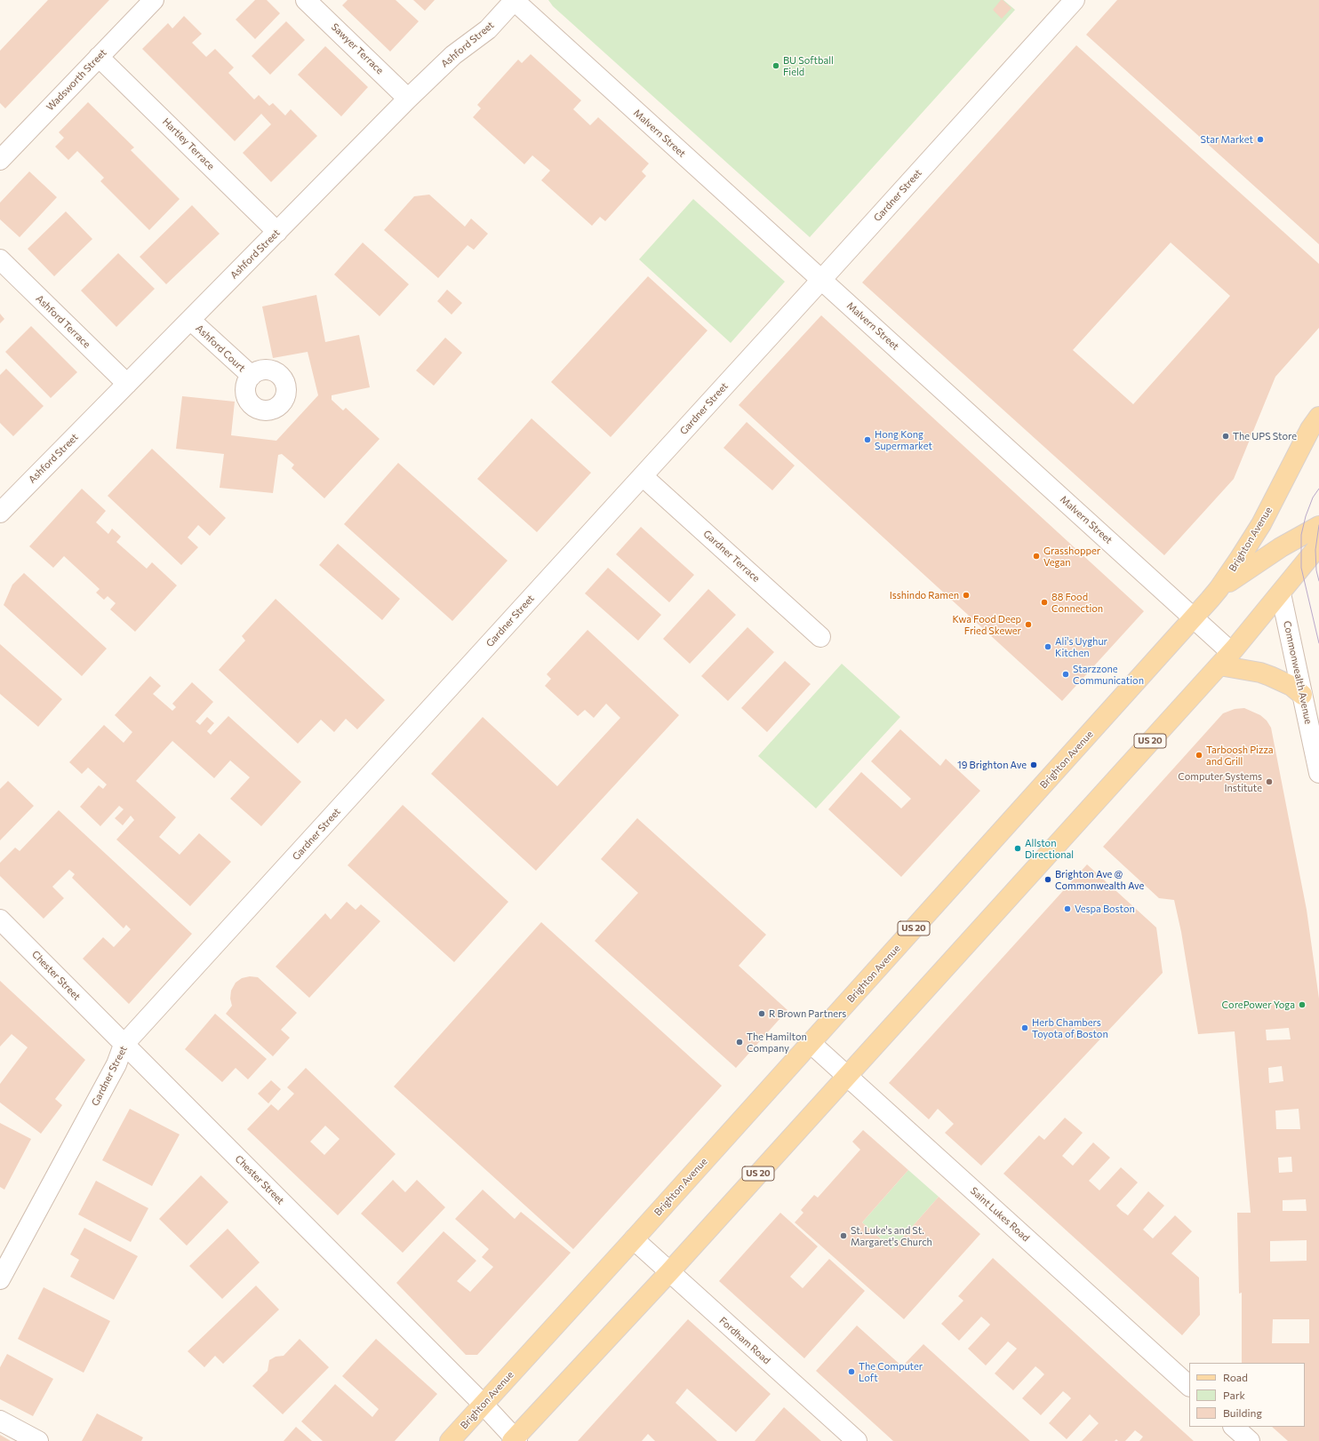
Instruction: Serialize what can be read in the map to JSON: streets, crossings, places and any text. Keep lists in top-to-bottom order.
{
  "streets": {
    "main road": ["Brighton Avenue", "US 20"],
    "street": [
      "Ashford Street",
      "Sawyer Terrace",
      "Wadsworth Street",
      "Malvern Street",
      "Hartley Terrace",
      "Gardner Street",
      "Ashford Terrace",
      "Ashford Court",
      "Gardner Terrace",
      "Commonwealth Avenue",
      "Chester Street",
      "Saint Lukes Road",
      "Fordham Road"
    ]
  },
  "crossings": [
    ["Ashford Street", "Sawyer Terrace"],
    ["Ashford Street", "Malvern Street"],
    ["Ashford Street", "Hartley Terrace"],
    ["Ashford Street", "Ashford Terrace"],
    ["Ashford Street", "Ashford Court"],
    ["Wadsworth Street", "Hartley Terrace"],
    ["Malvern Street", "Gardner Street"],
    ["Malvern Street", "Brighton Avenue"],
    ["Malvern Street", "US 20"],
    ["Gardner Street", "Gardner Terrace"],
    ["Gardner Street", "Chester Street"],
    ["Brighton Avenue", "Chester Street"],
    ["Brighton Avenue", "Saint Lukes Road"],
    ["Brighton Avenue", "Fordham Road"],
    ["Commonwealth Avenue", "US 20"],
    ["US 20", "Chester Street"],
    ["US 20", "Saint Lukes Road"],
    ["US 20", "Fordham Road"]
  ],
  "places": [
    "BU Softball Field",
    "Star Market",
    "The UPS Store",
    "Hong Kong Supermarket",
    "Grasshopper Vegan",
    "Isshindo Ramen",
    "88 Food Connection",
    "Kwa Food Deep Fried Skewer",
    "Ali's Uyghur Kitchen",
    "Starzzone Communication",
    "Tarboosh Pizza and Grill",
    "19 Brighton Ave",
    "Computer Systems Institute",
    "Allston Directional",
    "Brighton Ave @ Commonwealth Ave",
    "Vespa Boston",
    "CorePower Yoga",
    "R Brown Partners",
    "Herb Chambers Toyota of Boston",
    "The Hamilton Company",
    "St. Luke's and St. Margaret's Church",
    "The Computer Loft"
  ],
  "legend": ["Road", "Park", "Building"]
}
